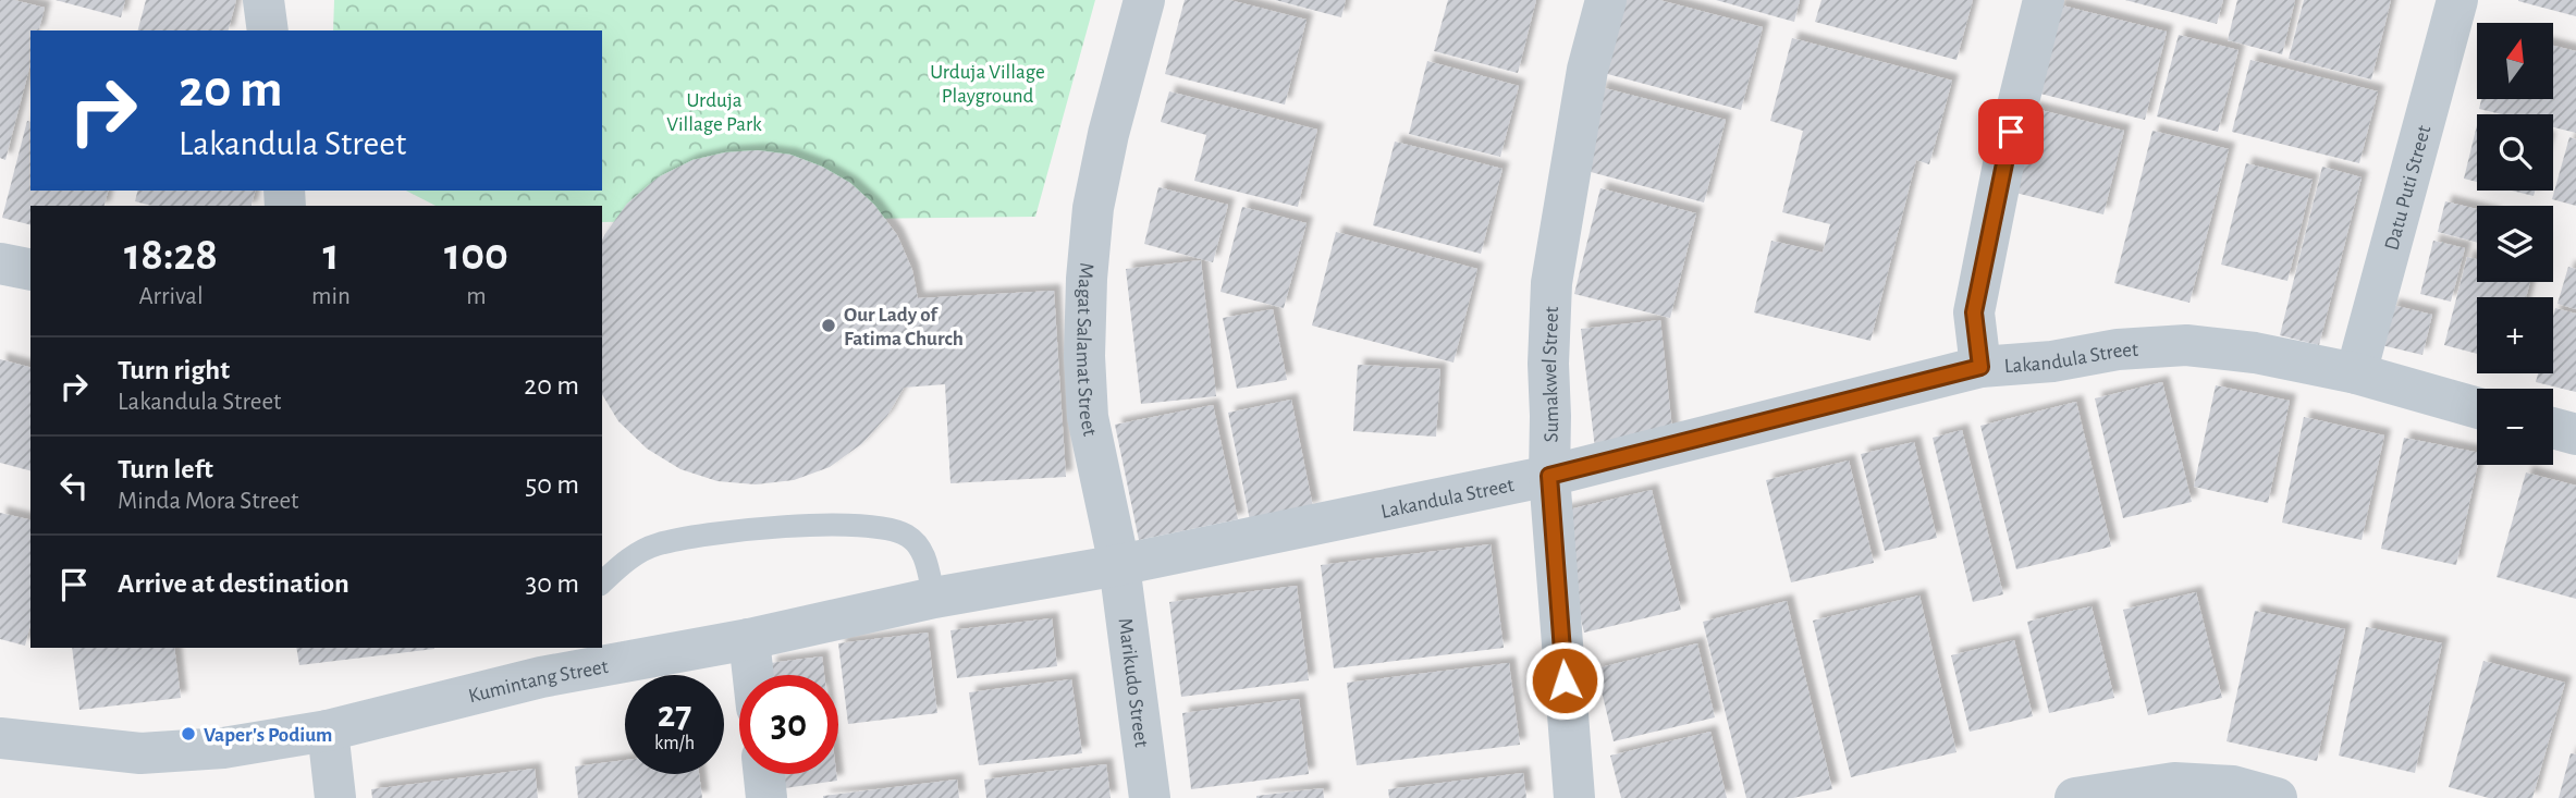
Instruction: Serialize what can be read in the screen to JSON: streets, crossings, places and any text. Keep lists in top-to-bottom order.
{
  "streets": {
    "street": [
      "Datu Puti Street",
      "Magat Salamat Street",
      "Lakandula Street",
      "Sumakwel Street",
      "Kumintang Street",
      "Marikudo Street"
    ]
  },
  "crossings": [
    ["Datu Puti Street", "Lakandula Street"],
    ["Magat Salamat Street", "Lakandula Street"],
    ["Magat Salamat Street", "Kumintang Street"],
    ["Magat Salamat Street", "Marikudo Street"],
    ["Lakandula Street", "Sumakwel Street"],
    ["Lakandula Street", "Kumintang Street"],
    ["Lakandula Street", "Marikudo Street"],
    ["Kumintang Street", "Marikudo Street"]
  ],
  "parks": ["Urduja Village Playground", "Urduja Village Park"],
  "places": ["Our Lady of Fatima Church", "Vaper's Podium"],
  "north": "top",
  "page": {
    "map_buttons": ["+", "−"],
    "turn": ["20 m", "Lakandula Street"],
    "eta": [
      "18:28",
      "Arrival",
      "1",
      "min",
      "100",
      "m"
    ],
    "list": [
      {
        "name": "Turn right",
        "note": "Lakandula Street",
        "value": "20 m"
      },
      {
        "name": "Turn left",
        "note": "Minda Mora Street",
        "value": "50 m"
      },
      {
        "name": "Arrive at destination",
        "value": "30 m"
      }
    ],
    "speed": "27 km/h",
    "limit": "30"
  }
}
